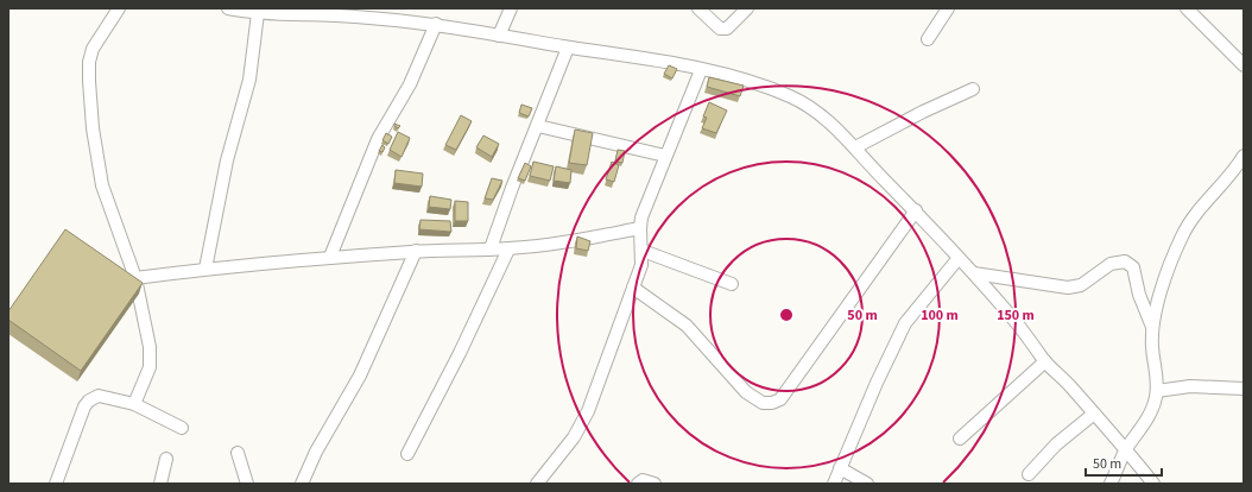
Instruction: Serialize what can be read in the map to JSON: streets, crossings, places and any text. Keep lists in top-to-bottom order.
{
  "scale_bar": "50 m",
  "rings": ["50 m", "100 m", "150 m"]
}
